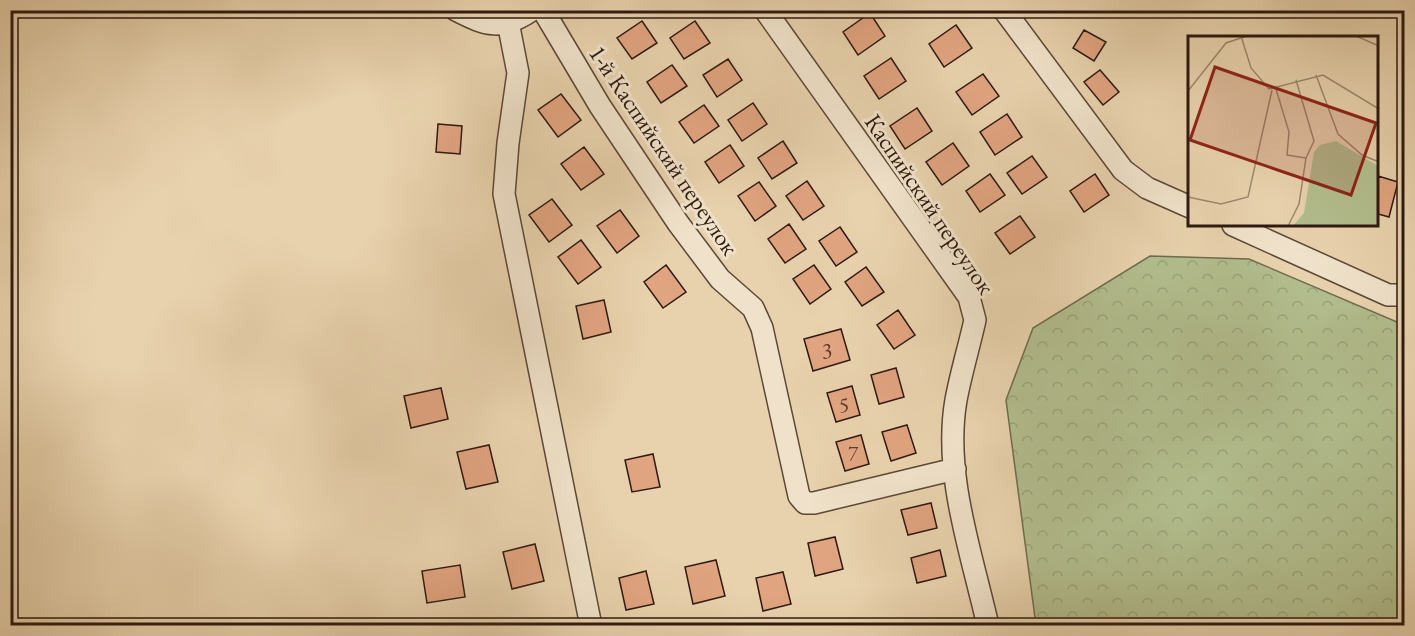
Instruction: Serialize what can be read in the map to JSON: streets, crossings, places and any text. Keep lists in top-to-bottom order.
{
  "streets": {
    "street": ["1-й Каспийский переулок", "Каспийский переулок"]
  },
  "crossings": [
    ["1-й Каспийский переулок", "Каспийский переулок"]
  ],
  "house_numbers": ["3", "5", "7"]
}
